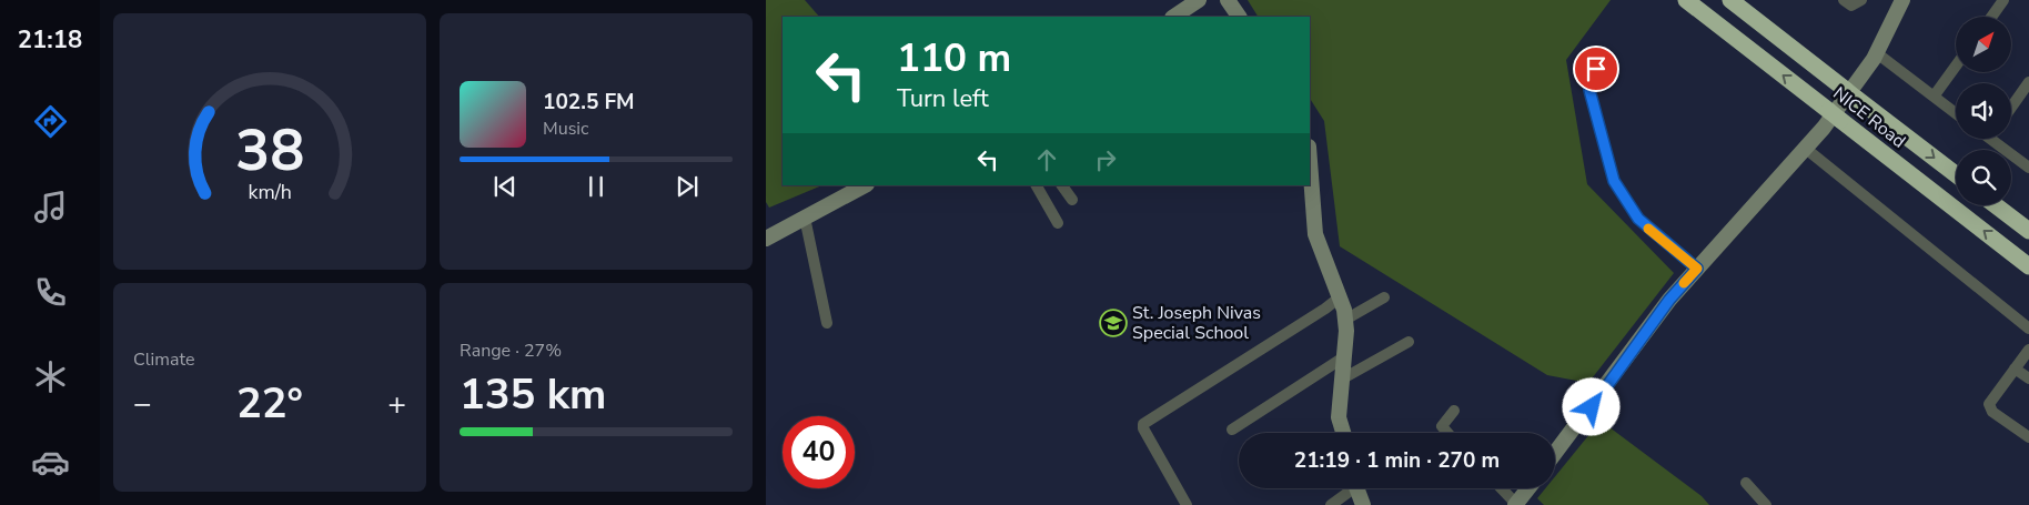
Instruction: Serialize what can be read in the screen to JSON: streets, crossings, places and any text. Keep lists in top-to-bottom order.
{
  "streets": {
    "highway": ["NICE Road"]
  },
  "places": {
    "school or university": ["St. Joseph Nivas Special School"]
  },
  "north": "top right",
  "page": {
    "tabs": "21:18",
    "turn": ["110 m", "Turn left"],
    "song": ["102.5 FM", "Music"],
    "tile": [
      "Climate",
      ["Range · 27%", "135 km"]
    ],
    "heat": ["−", "22°", "+"],
    "limit": "40",
    "trip": "21:19 · 1 min · 270 m",
    "gauge": ["38", "km/h"]
  }
}
